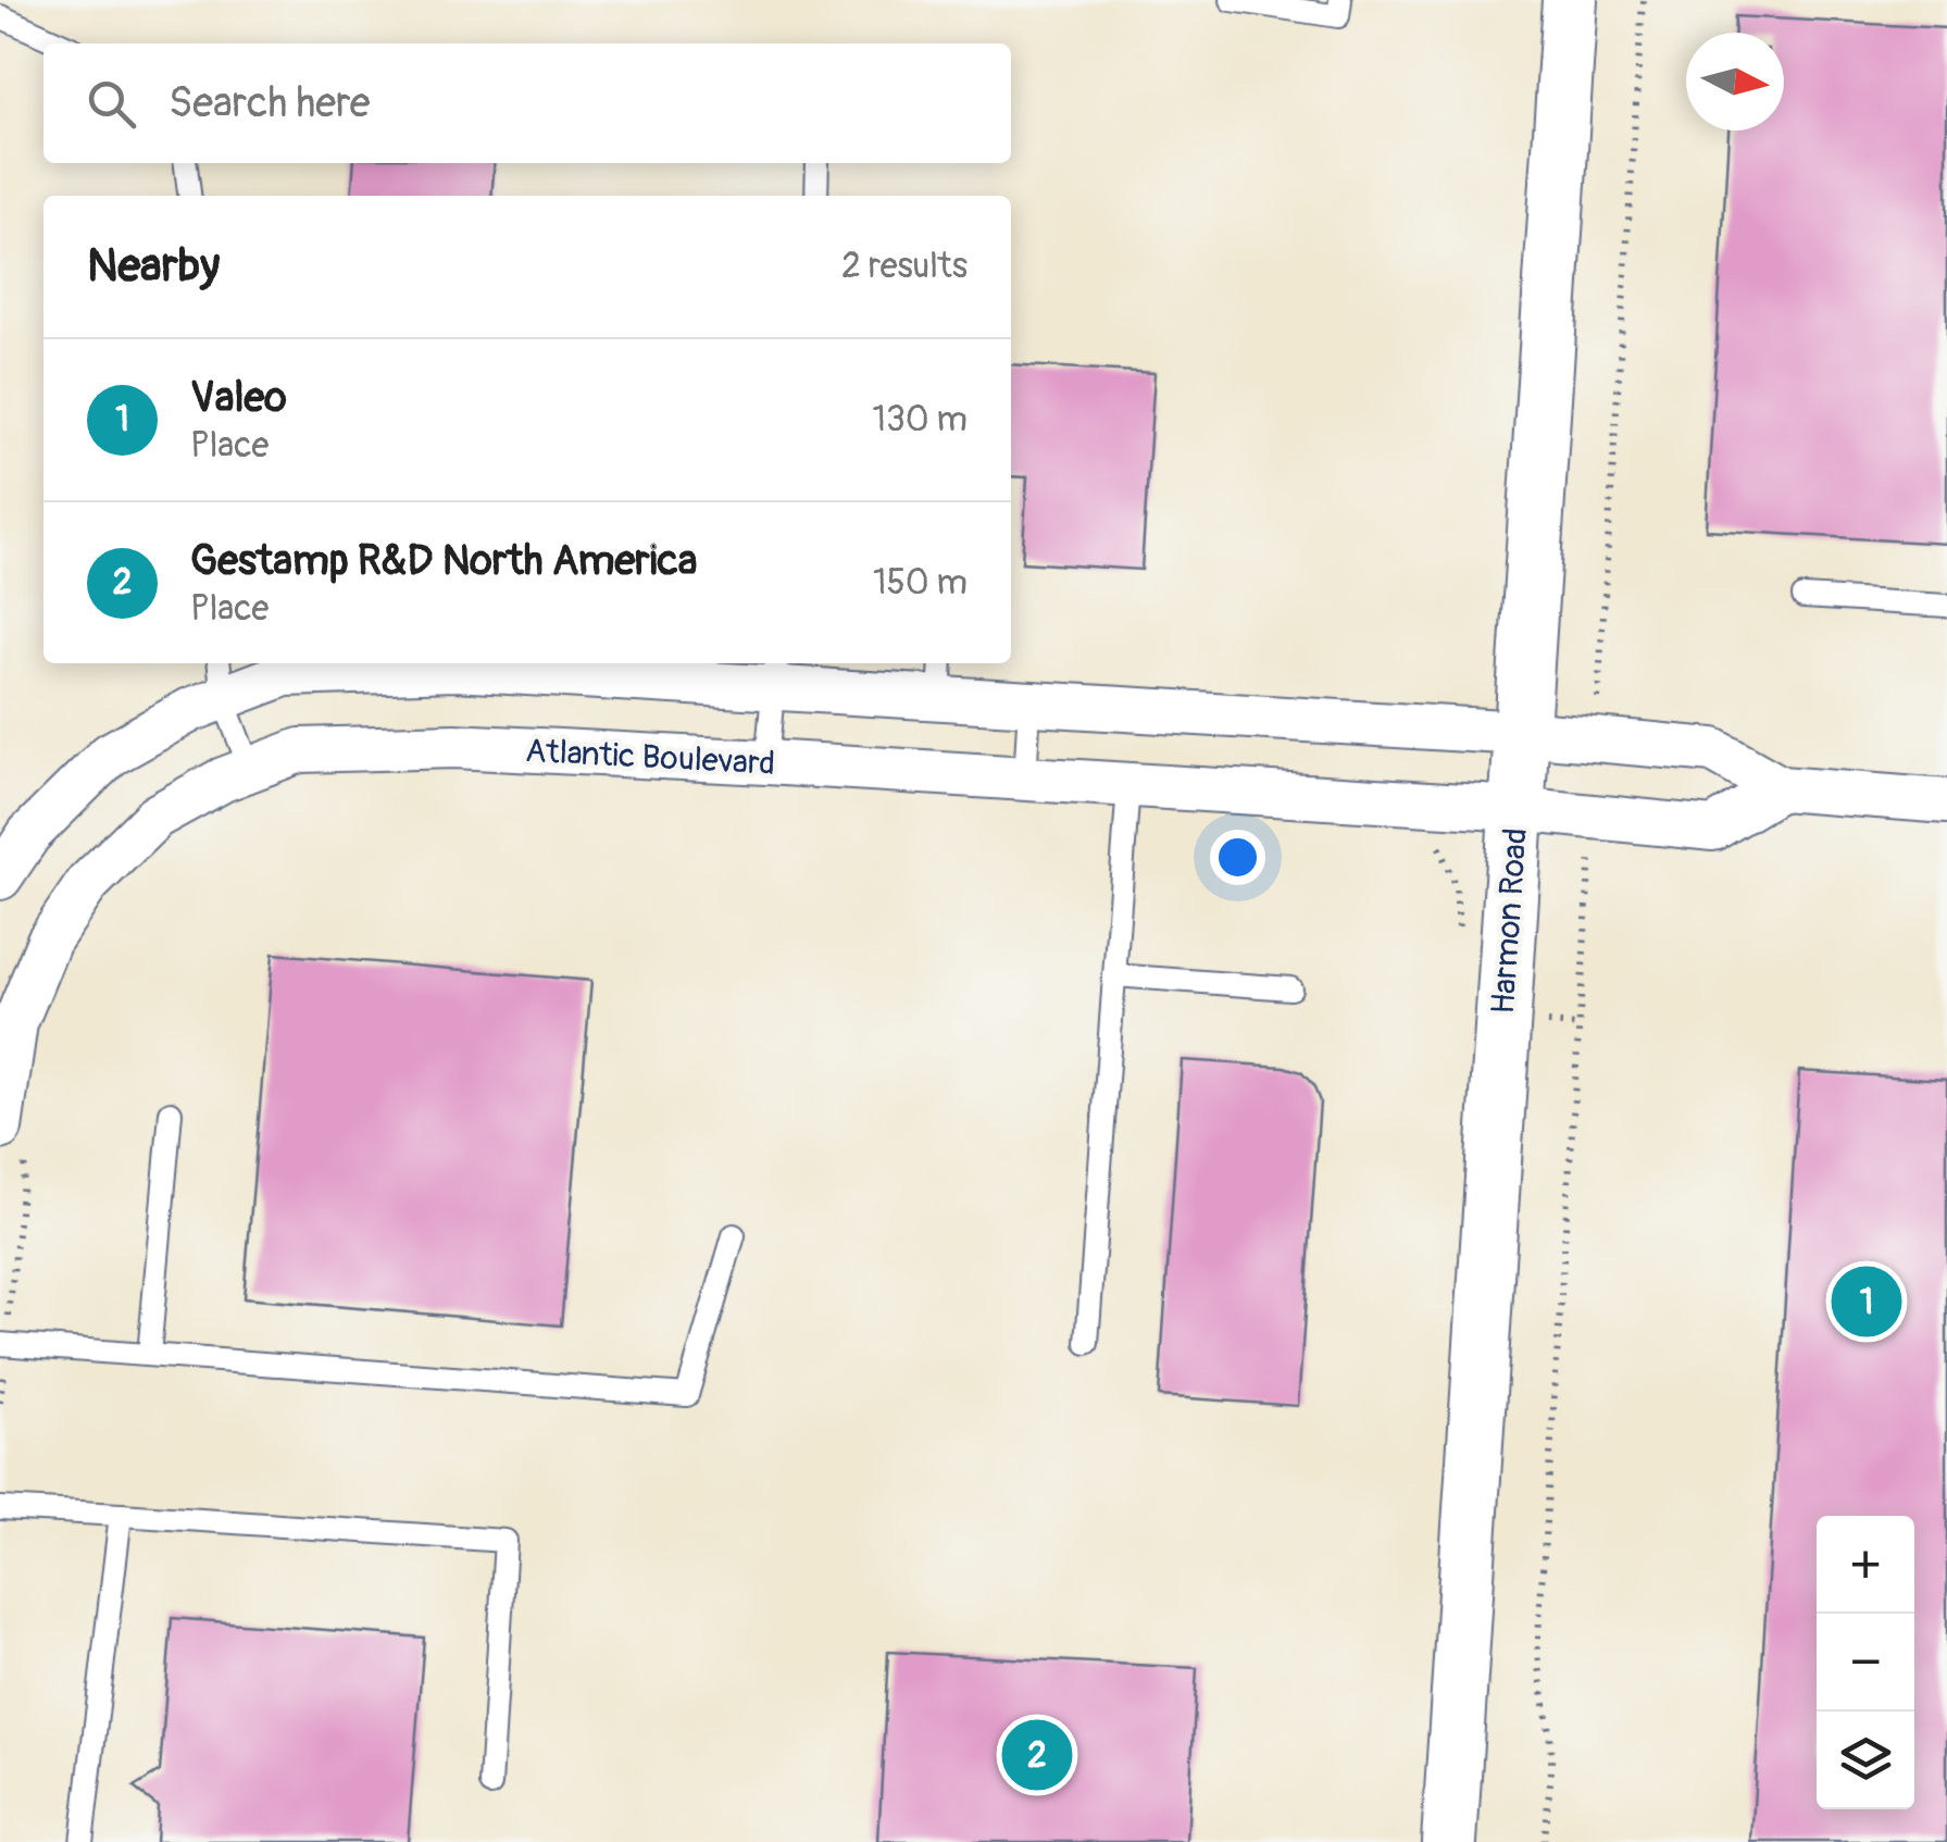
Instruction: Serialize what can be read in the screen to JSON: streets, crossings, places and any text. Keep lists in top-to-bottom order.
{
  "streets": {
    "street": ["Atlantic Boulevard", "Harmon Road"]
  },
  "crossings": [
    ["Atlantic Boulevard", "Harmon Road"]
  ],
  "north": "right",
  "page": {
    "search": "Search here",
    "heading": ["Nearby", "2 results"],
    "list": [
      {
        "mark": "1",
        "name": "Valeo",
        "note": "Place",
        "value": "130 m"
      },
      {
        "mark": "2",
        "name": "Gestamp R&D North America",
        "note": "Place",
        "value": "150 m"
      }
    ],
    "pins": ["1", "2"],
    "map_buttons": ["+", "−"]
  }
}
